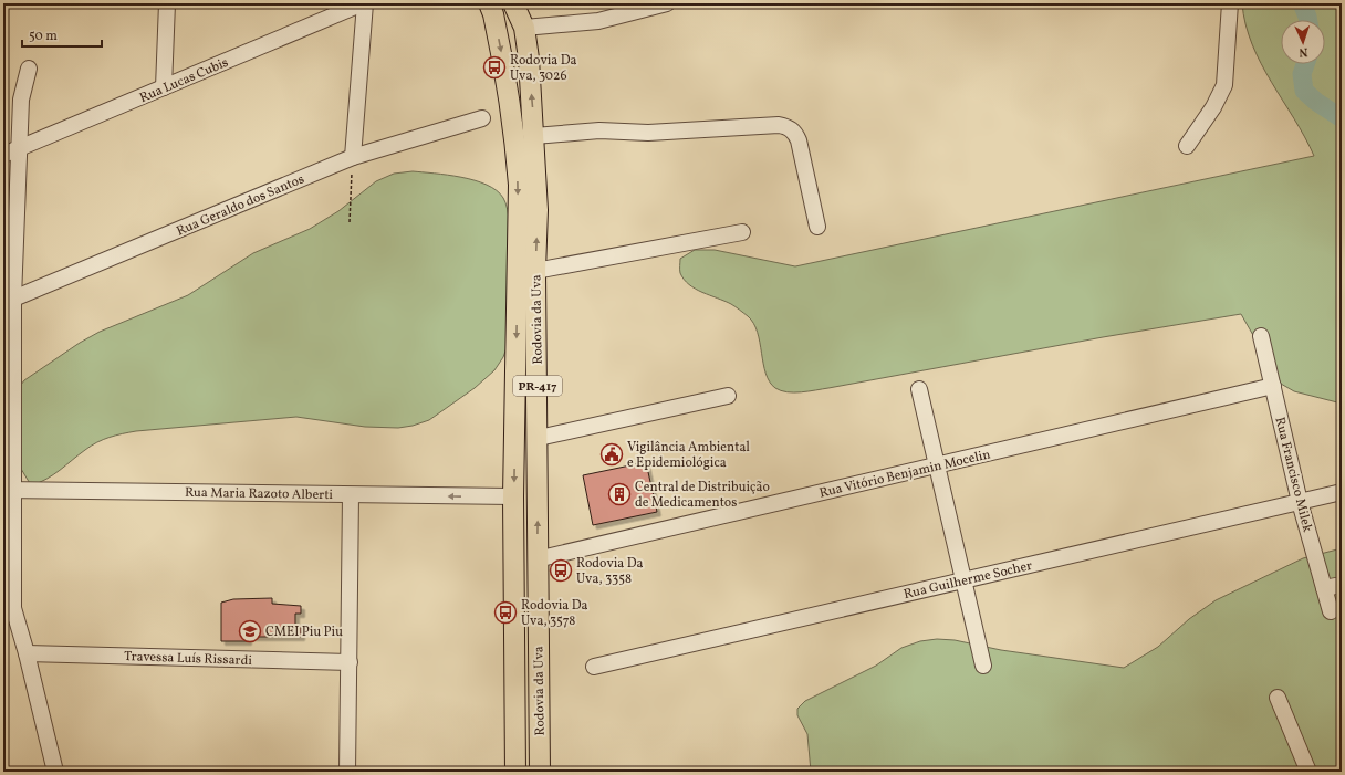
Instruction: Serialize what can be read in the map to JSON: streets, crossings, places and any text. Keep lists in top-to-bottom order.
{
  "streets": {
    "main road": ["Rodovia da Uva", "PR-417"],
    "street": [
      "Rua Lucas Cubis",
      "Rua Geraldo dos Santos",
      "Rua Vitório Benjamin Mocelin",
      "Rua Francisco Milek",
      "Rua Maria Razoto Alberti",
      "Rua Guilherme Socher",
      "Travessa Luís Rissardi"
    ]
  },
  "crossings": [
    ["Rodovia da Uva", "Rua Vitório Benjamin Mocelin"],
    ["Rodovia da Uva", "Rua Maria Razoto Alberti"],
    ["Rua Vitório Benjamin Mocelin", "Rua Francisco Milek"],
    ["Rua Francisco Milek", "Rua Guilherme Socher"]
  ],
  "places": {
    "bus stop": ["Rodovia Da Uva, 3026", "Rodovia Da Uva, 3358", "Rodovia Da Uva, 3578"],
    "public building": ["Vigilância Ambiental e Epidemiológica"],
    "building": ["Central de Distribuição de Medicamentos"],
    "school or university": ["CMEI Piu Piu"]
  },
  "scale_bar": "50 m",
  "north": "bottom"
}
